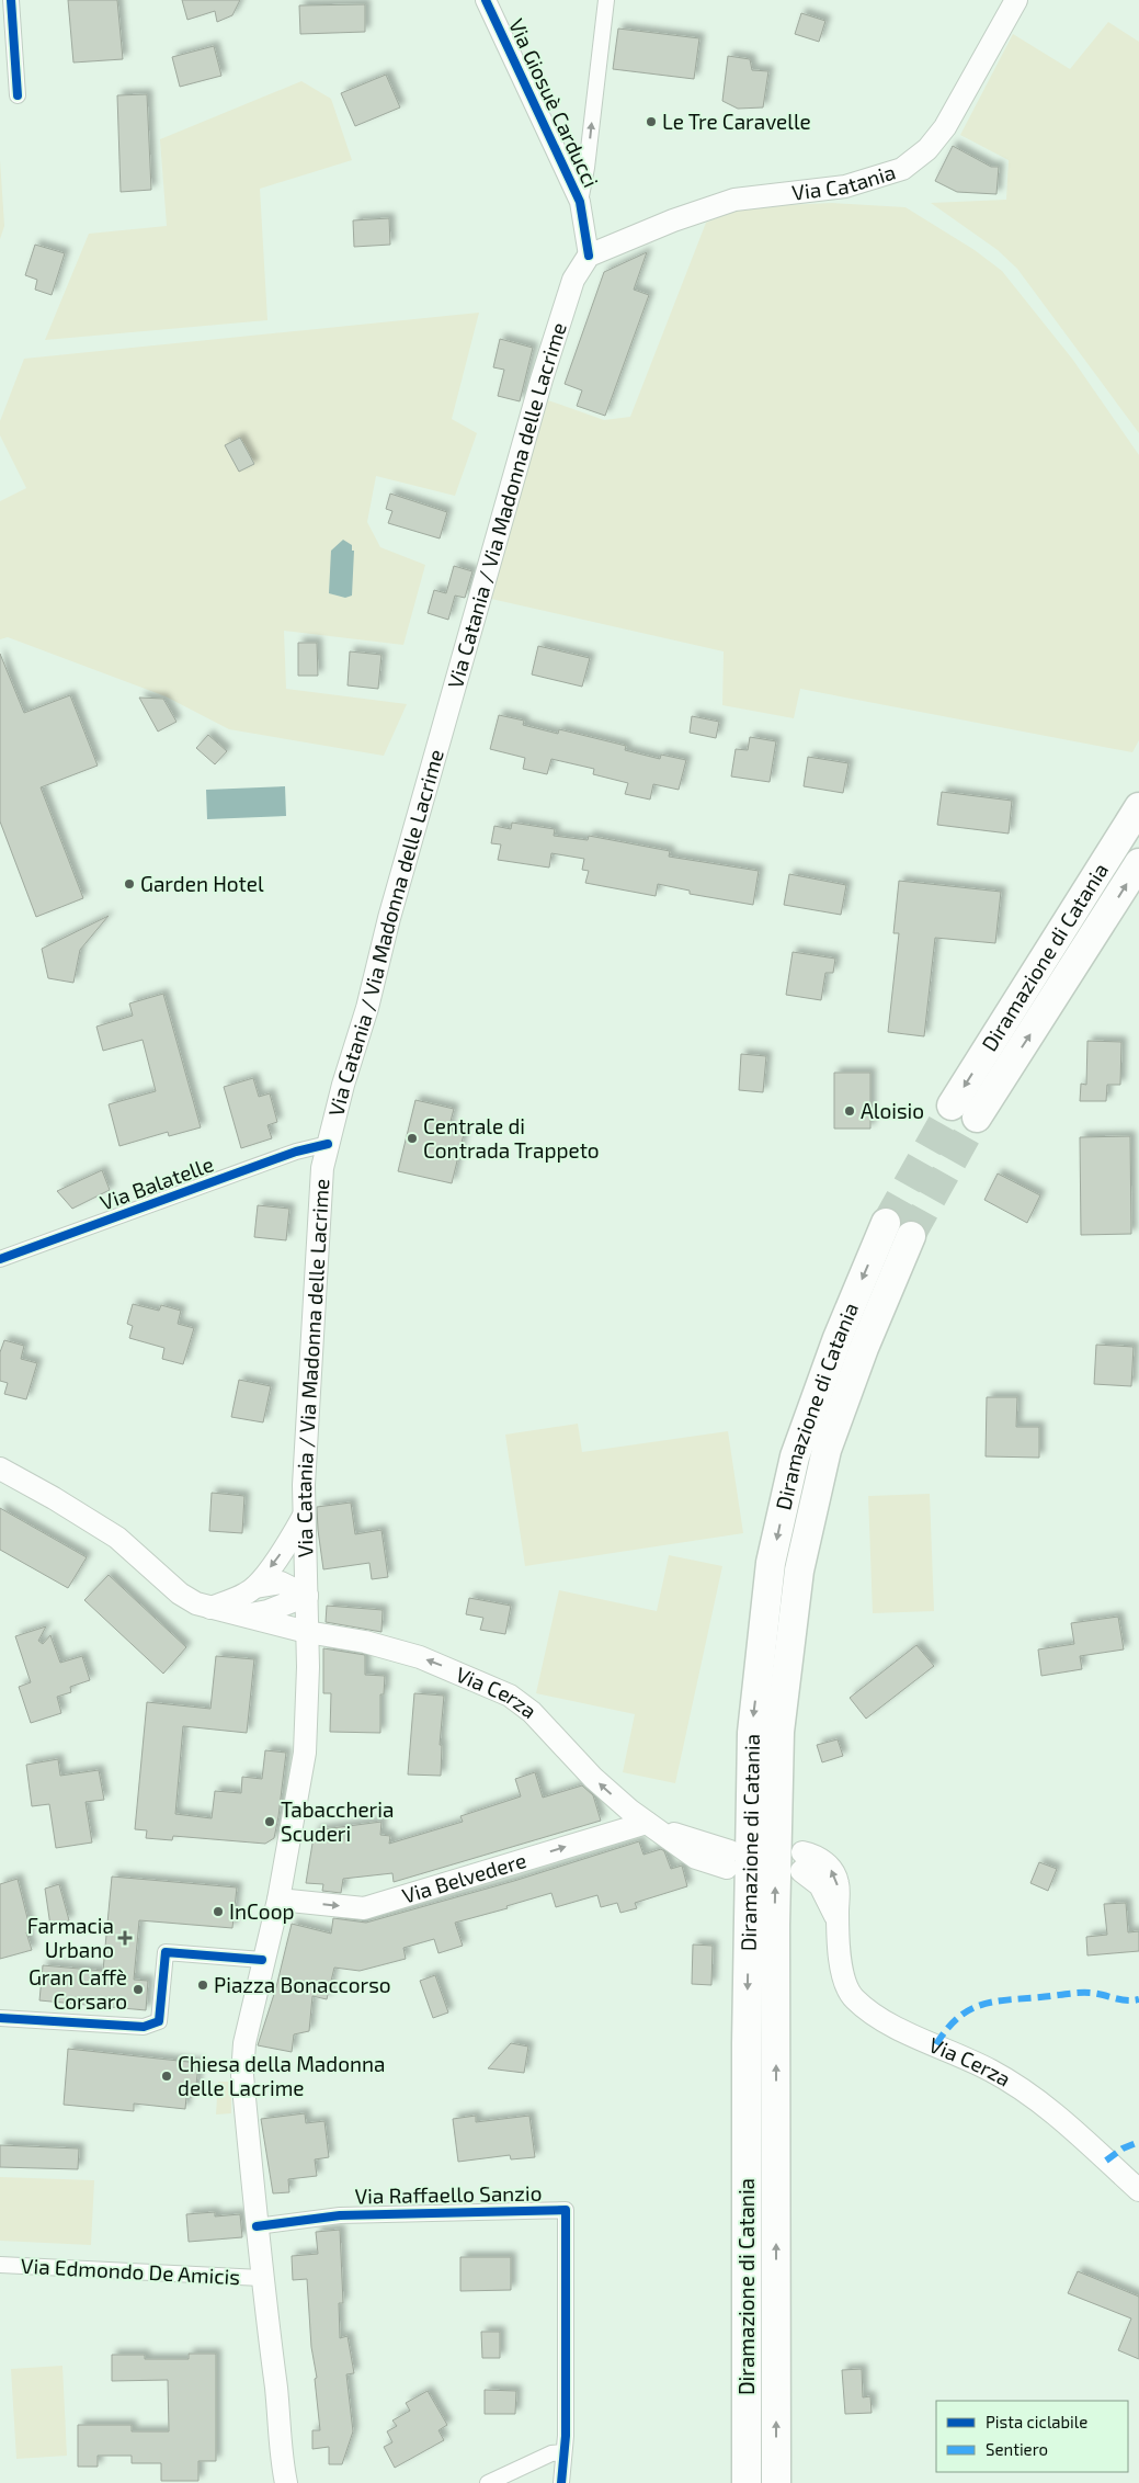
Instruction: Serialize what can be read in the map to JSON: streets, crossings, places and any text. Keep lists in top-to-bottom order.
{
  "streets": {
    "highway": ["Diramazione di Catania"],
    "main road": [
      "Via Catania",
      "Via Catania / Via Madonna delle Lacrime",
      "Via Cerza",
      "Via Belvedere"
    ],
    "street": [
      "Via Giosuè Carducci",
      "Via Balatelle",
      "Via Raffaello Sanzio",
      "Via Edmondo De Amicis"
    ]
  },
  "crossings": [
    ["Via Giosuè Carducci", "Via Catania"],
    ["Via Giosuè Carducci", "Via Catania / Via Madonna delle Lacrime"],
    ["Via Catania", "Via Catania / Via Madonna delle Lacrime"],
    ["Via Catania / Via Madonna delle Lacrime", "Via Balatelle"],
    ["Via Catania / Via Madonna delle Lacrime", "Via Cerza"],
    ["Via Catania / Via Madonna delle Lacrime", "Via Belvedere"],
    ["Via Catania / Via Madonna delle Lacrime", "Via Raffaello Sanzio"],
    ["Via Catania / Via Madonna delle Lacrime", "Via Edmondo De Amicis"],
    ["Via Cerza", "Via Belvedere"]
  ],
  "one_way": ["Via Belvedere"],
  "places": {
    "other": [
      "Le Tre Caravelle",
      "Garden Hotel",
      "Aloisio",
      "Centrale di Contrada Trappeto",
      "Tabaccheria Scuderi",
      "InCoop",
      "Piazza Bonaccorso",
      "Gran Caffè Corsaro",
      "Chiesa della Madonna delle Lacrime"
    ],
    "health": ["Farmacia Urbano"]
  },
  "legend": ["Pista ciclabile", "Sentiero"]
}
